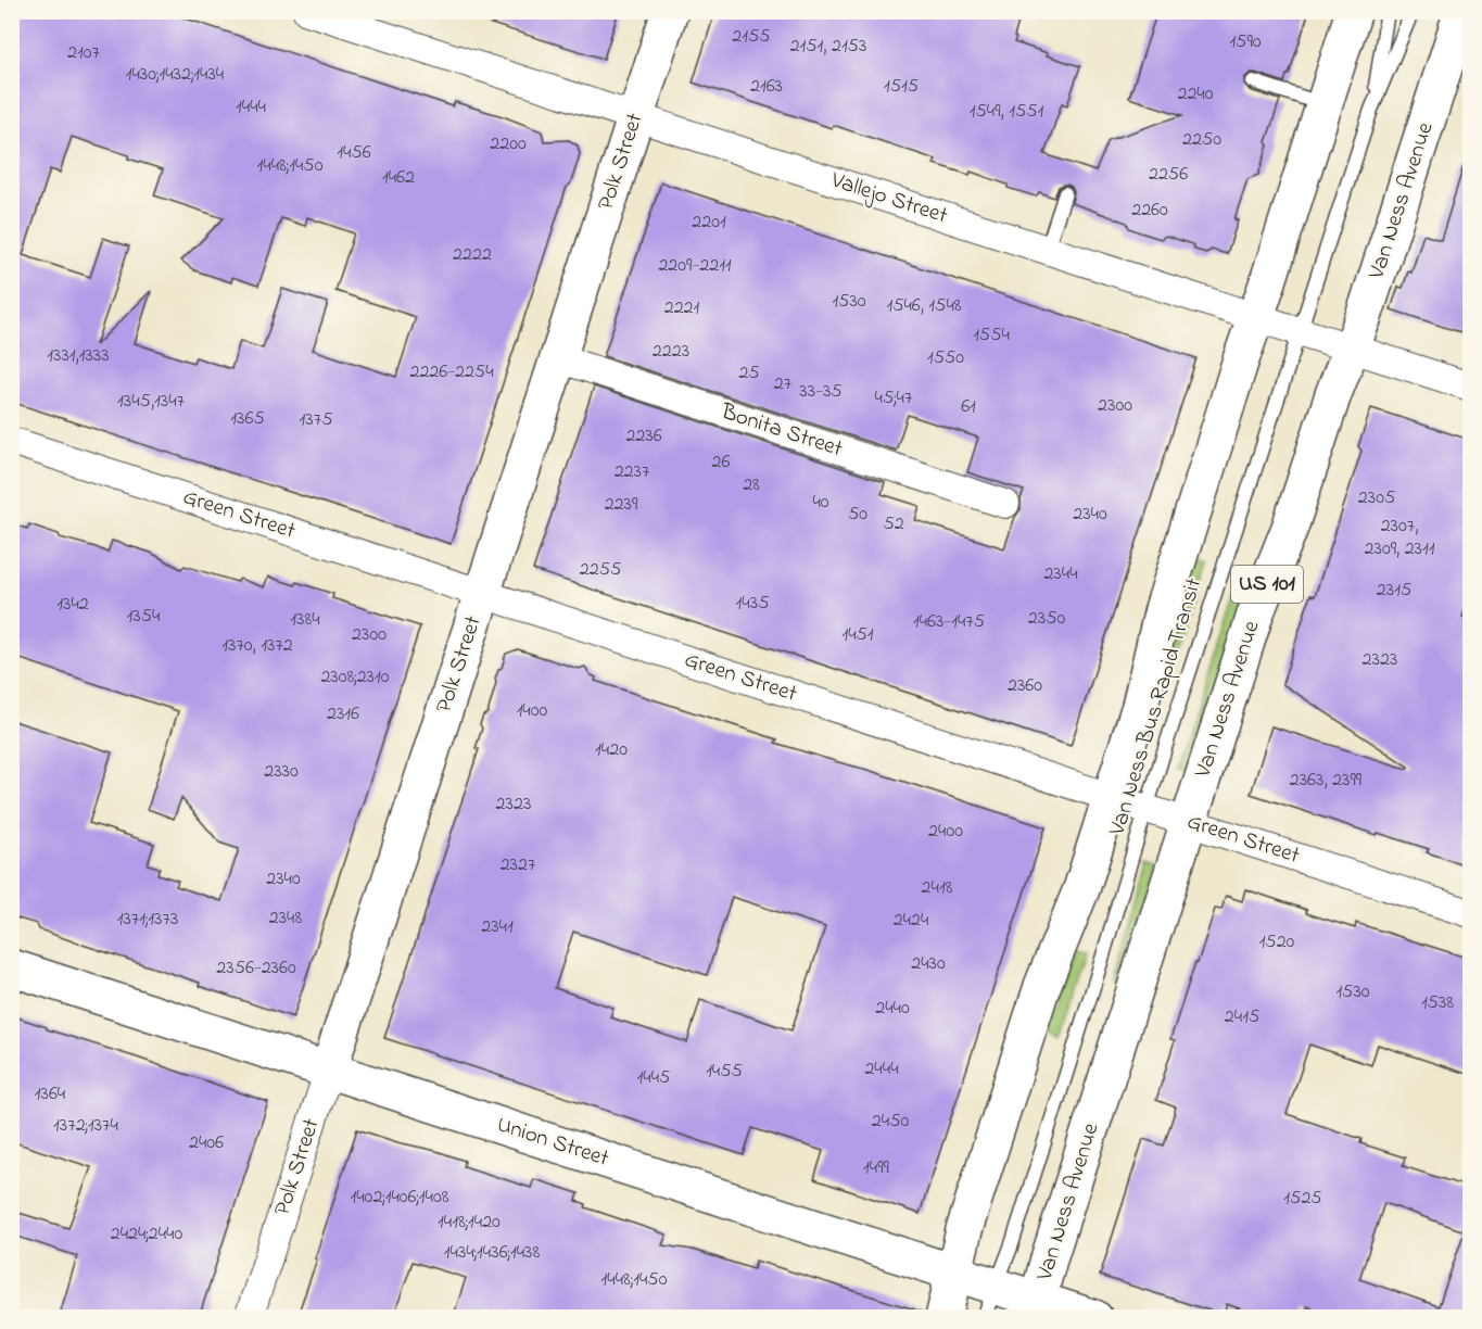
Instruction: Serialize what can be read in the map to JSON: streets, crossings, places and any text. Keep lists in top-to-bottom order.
{
  "streets": {
    "main road": [
      "Polk Street",
      "Van Ness Avenue",
      "US 101",
      "Union Street"
    ],
    "street": ["Vallejo Street", "Bonita Street", "Green Street"],
    "lane": ["Van Ness Bus Rapid Transit"]
  },
  "crossings": [
    ["Polk Street", "Vallejo Street"],
    ["Polk Street", "Bonita Street"],
    ["Polk Street", "Green Street"],
    ["Polk Street", "Union Street"],
    ["Vallejo Street", "Van Ness Avenue"],
    ["Vallejo Street", "Van Ness Bus Rapid Transit"],
    ["Van Ness Avenue", "Green Street"],
    ["Van Ness Avenue", "Union Street"],
    ["Green Street", "Van Ness Bus Rapid Transit"],
    ["Van Ness Bus Rapid Transit", "Union Street"]
  ],
  "house_numbers": [
    "2155",
    "1590",
    "2151, 2153",
    "2107",
    "1430;1432;1434",
    "2163",
    "1515",
    "2240",
    "1444",
    "1549, 1551",
    "2250",
    "2200",
    "1456",
    "1448;1450",
    "2256",
    "1462",
    "2260",
    "2201",
    "2222",
    "2209-2211",
    "1530",
    "1546, 1548",
    "2221",
    "1554",
    "2223",
    "1331,1333",
    "1550",
    "2226-2254",
    "25",
    "27",
    "33-35",
    "45;47",
    "1345,1347",
    "2300",
    "61",
    "1365",
    "1375",
    "2236",
    "26",
    "2237",
    "28",
    "2305",
    "40",
    "2239",
    "50",
    "2340",
    "52",
    "2307, 2309, 2311",
    "2255",
    "2344",
    "2315",
    "1435",
    "1342",
    "1354",
    "2350",
    "1384",
    "1463-1475",
    "2300",
    "1451",
    "1370, 1372",
    "2323",
    "2308;2310",
    "2360",
    "1400",
    "2316",
    "1420",
    "2330",
    "2363, 2399",
    "2323",
    "2400",
    "2327",
    "2340",
    "2418",
    "2348",
    "1371;1373",
    "2424",
    "2341",
    "1520",
    "2430",
    "2356-2360",
    "1530",
    "1538",
    "2440",
    "2415",
    "2444",
    "1455",
    "1445",
    "1364",
    "2450",
    "1372;1374",
    "2406",
    "1499",
    "1402;1406;1408",
    "1525",
    "1418;1420",
    "2424;2440",
    "1434;1436;1438",
    "1448;1450"
  ]
}
